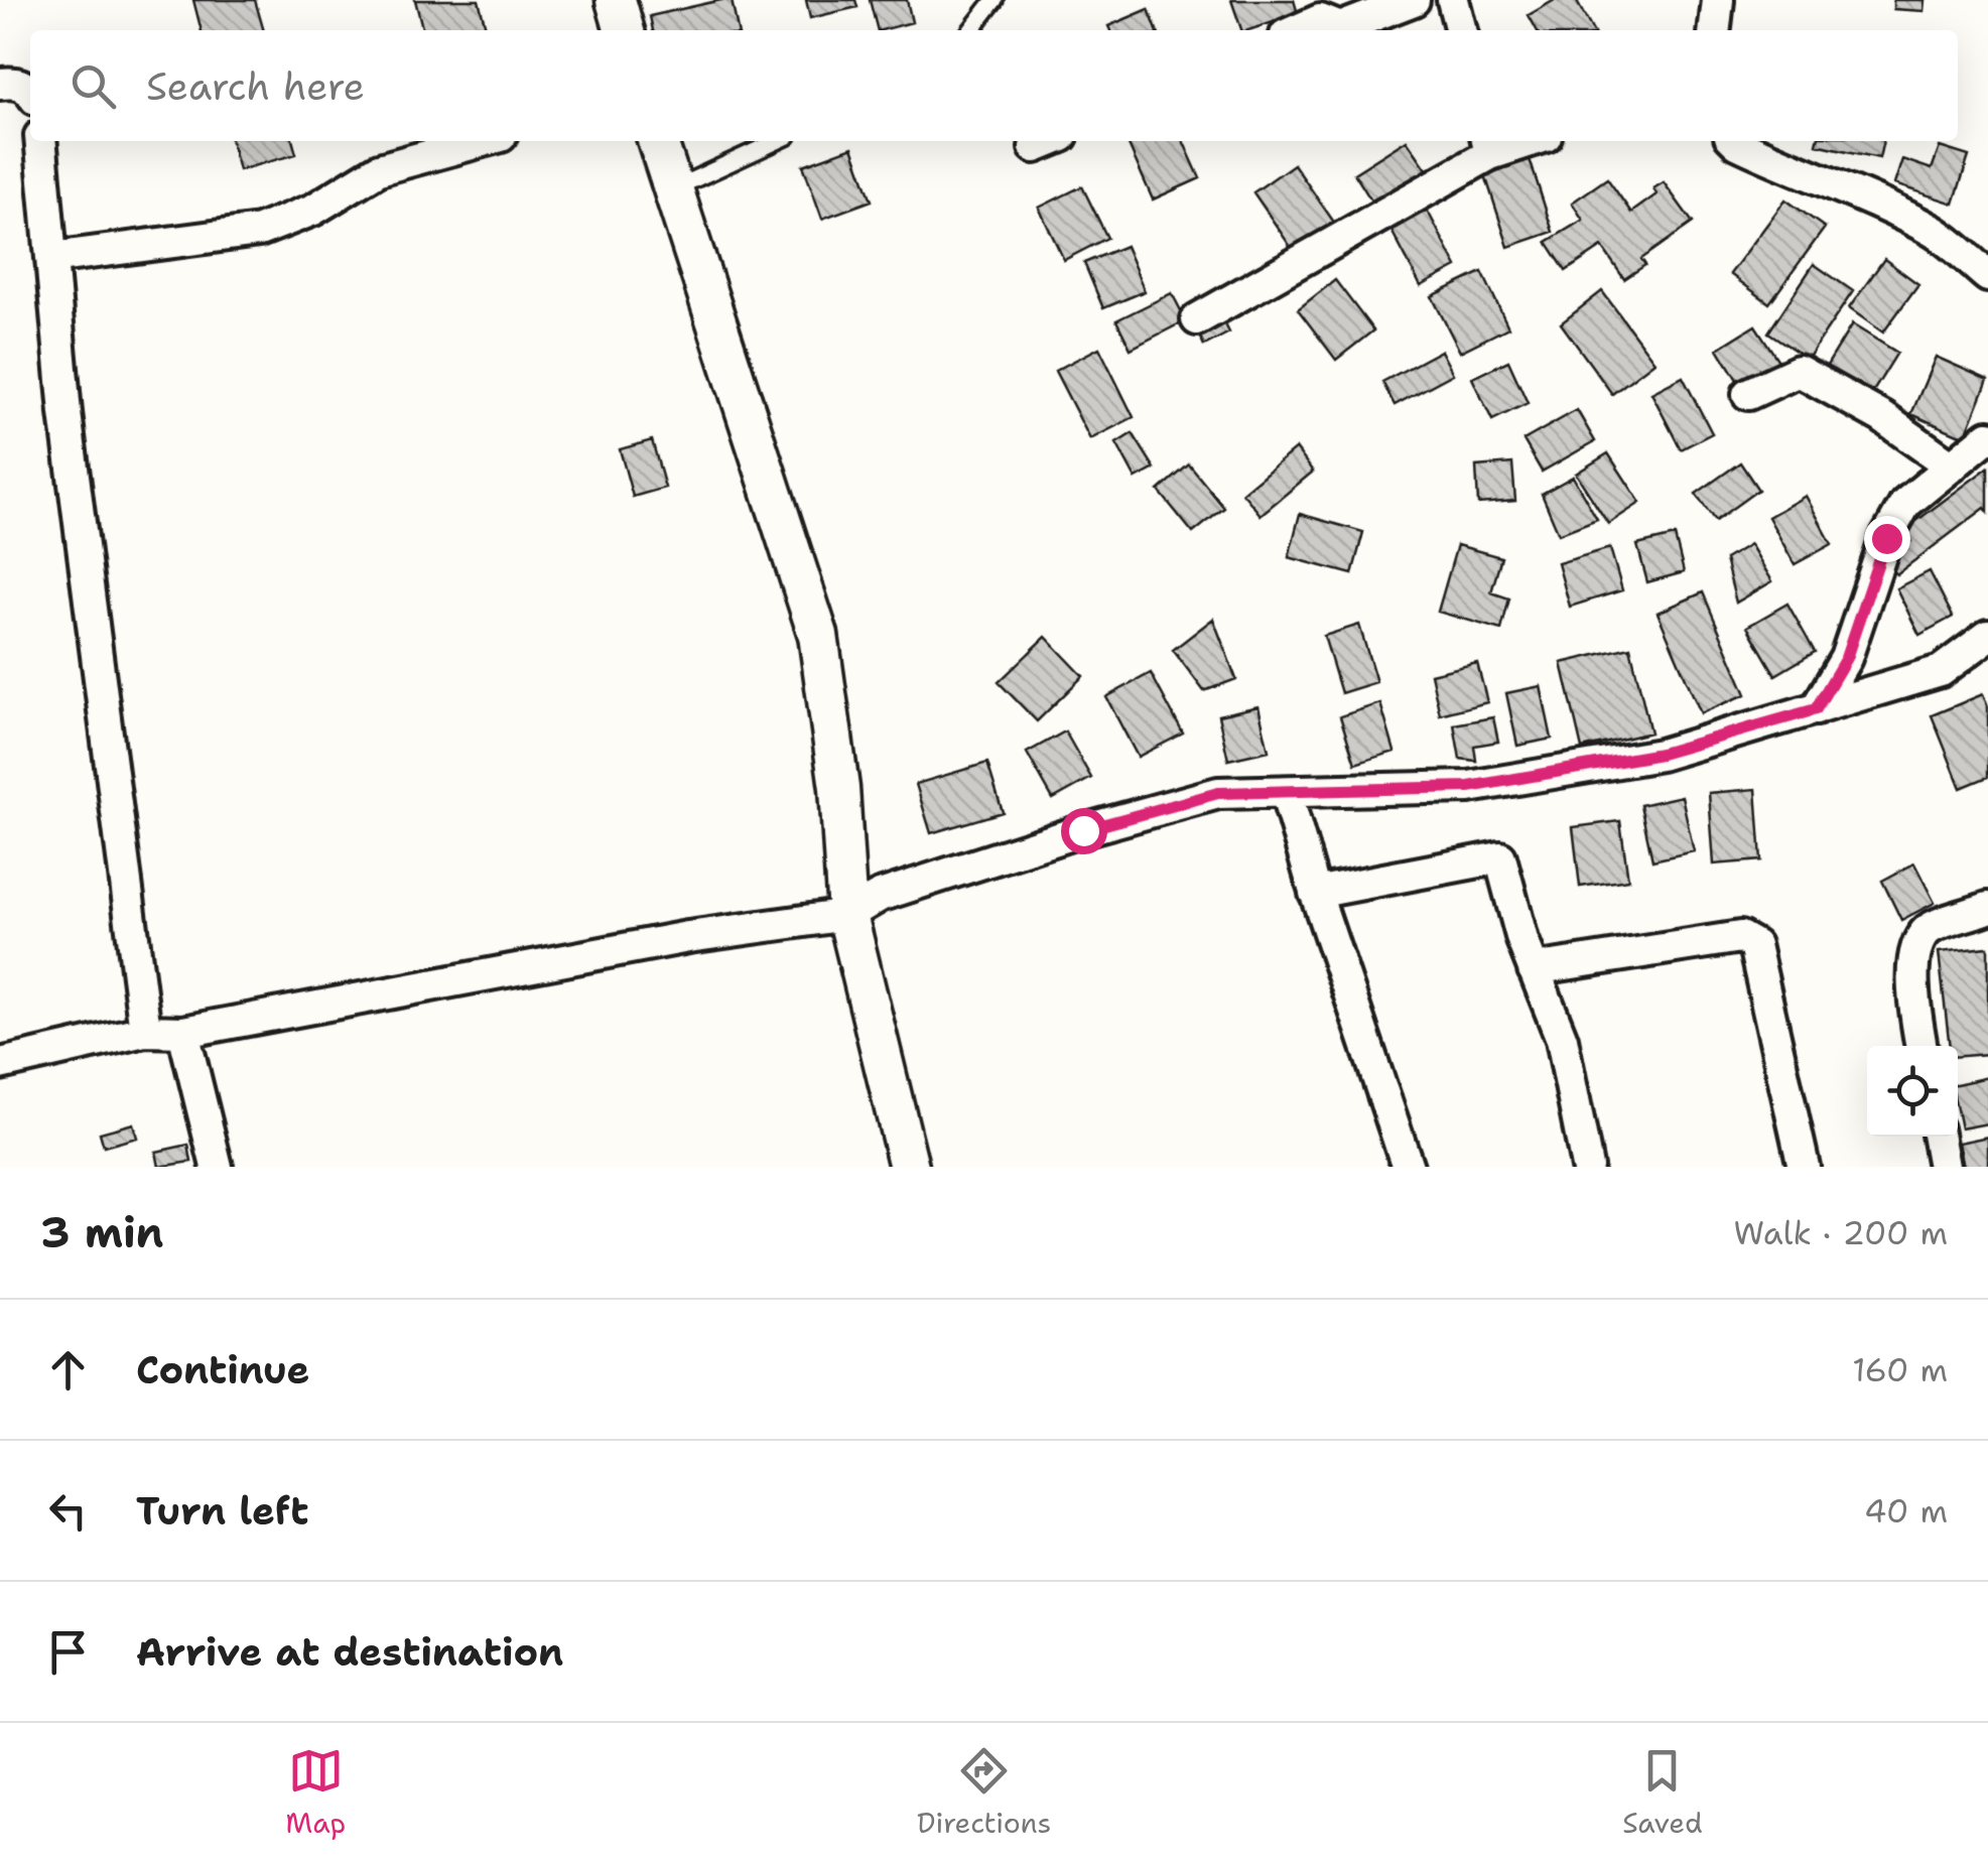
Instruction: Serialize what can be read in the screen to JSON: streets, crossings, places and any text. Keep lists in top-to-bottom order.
{
  "page": {
    "search": "Search here",
    "heading": ["3 min", "Walk · 200 m"],
    "list": [
      ["Continue", "160 m"],
      ["Turn left", "40 m"],
      "Arrive at destination"
    ],
    "nav": ["Map", "Directions", "Saved"]
  }
}
